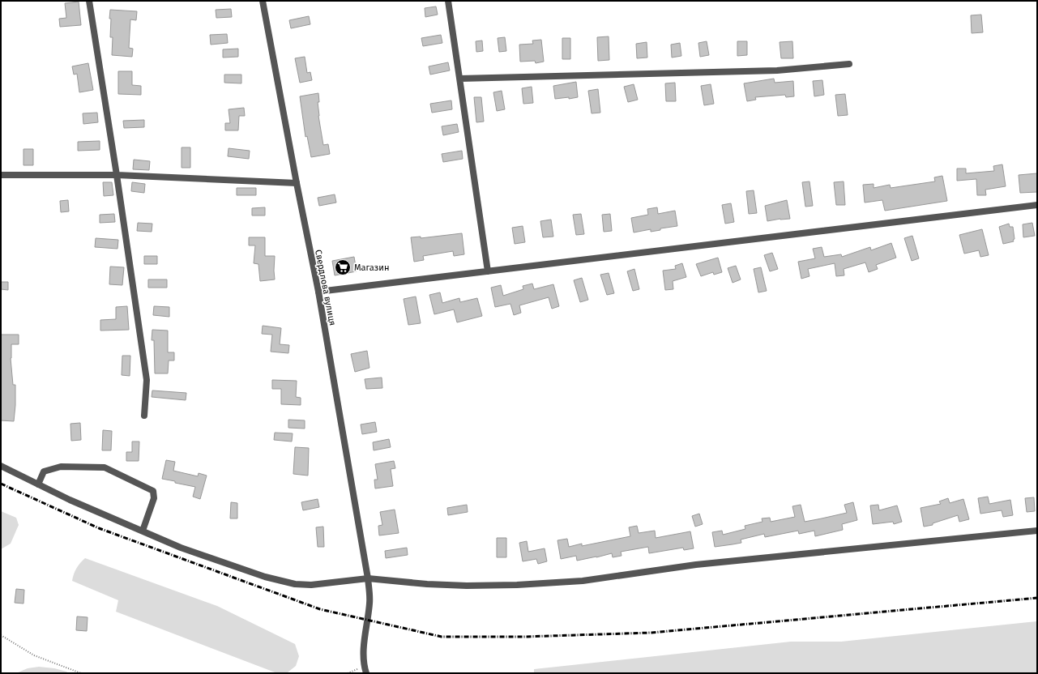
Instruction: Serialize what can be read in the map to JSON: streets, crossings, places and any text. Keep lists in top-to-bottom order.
{
  "streets": {
    "street": ["Свердлова вулиця"]
  },
  "places": {
    "supermarket": ["Mагазин"]
  }
}
